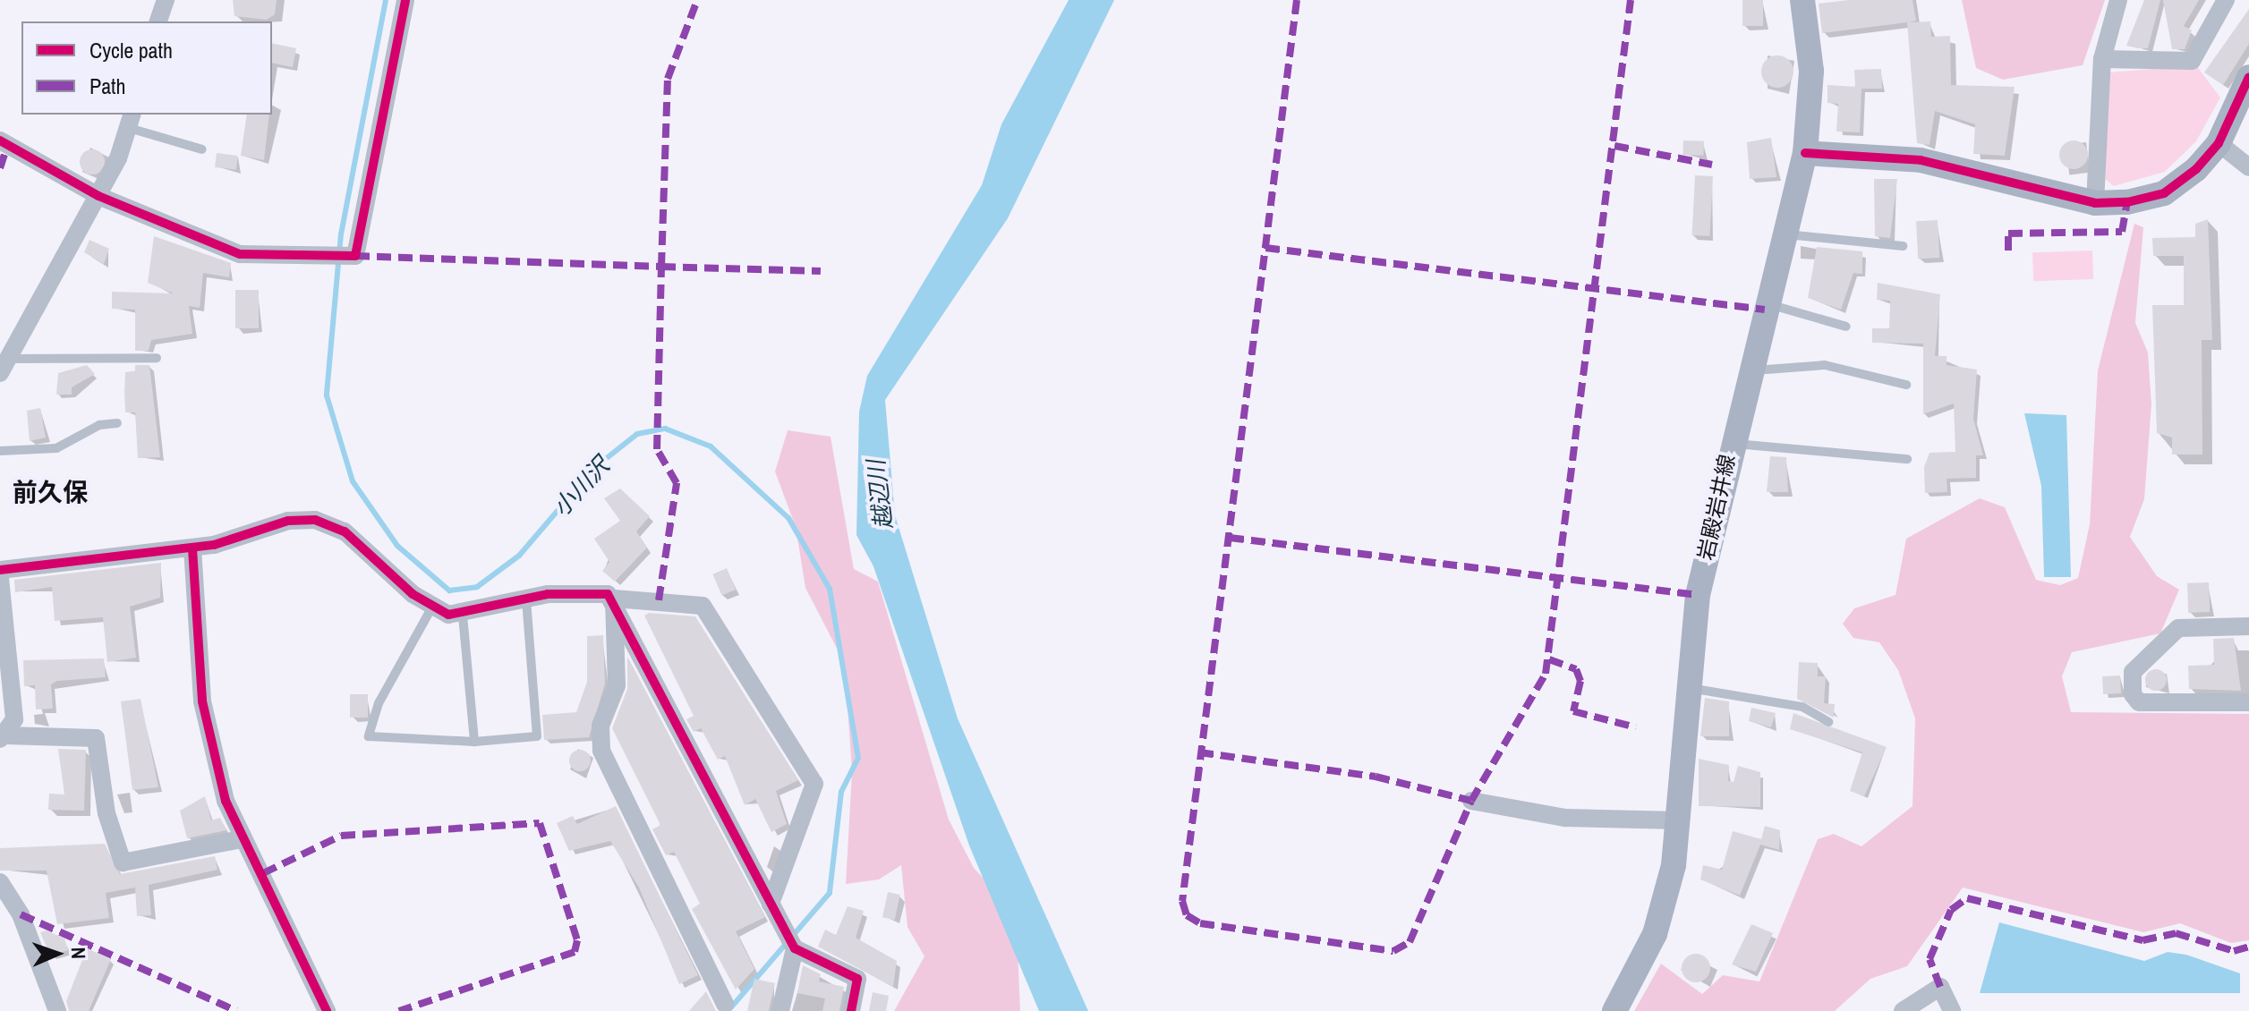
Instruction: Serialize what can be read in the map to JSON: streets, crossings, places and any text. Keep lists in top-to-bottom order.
{
  "streets": {
    "main road": ["岩殿岩井線"]
  },
  "districts": ["前久保"],
  "water": ["小川沢", "越辺川"],
  "legend": ["Cycle path", "Path"],
  "north": "right"
}
